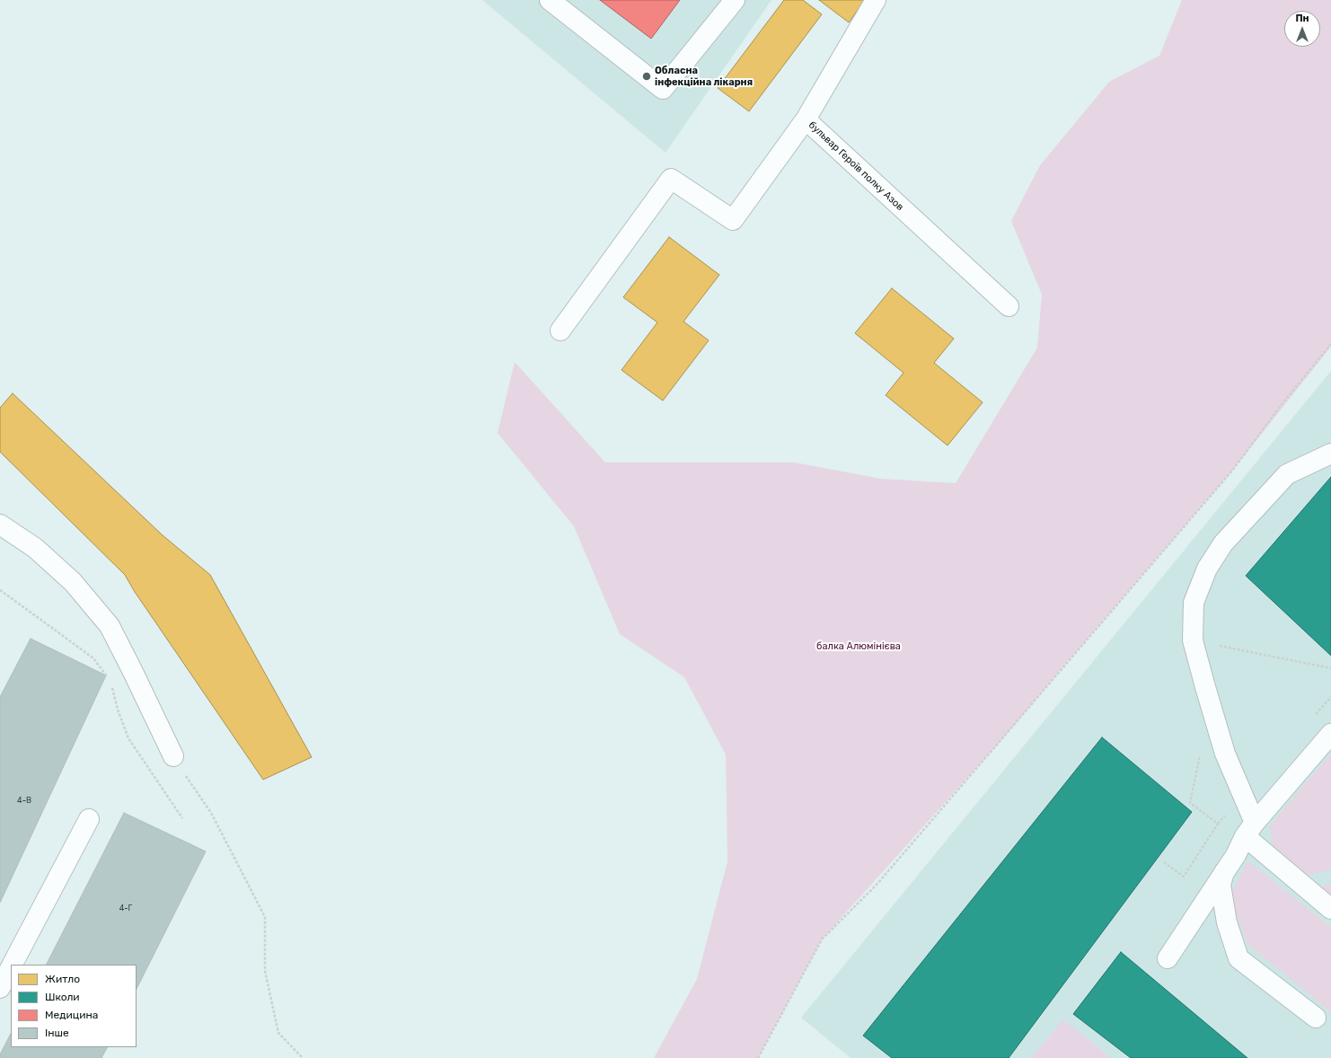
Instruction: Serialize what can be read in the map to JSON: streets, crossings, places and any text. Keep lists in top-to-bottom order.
{
  "streets": {
    "street": ["бульвар Героїв полку Азов"]
  },
  "parks": ["балка Алюмінієва"],
  "places": ["Обласна інфекційна лікарня"],
  "house_numbers": ["4-В", "4-Г"],
  "legend": [
    "Житло",
    "Школи",
    "Медицина",
    "Інше"
  ],
  "north": "top"
}
